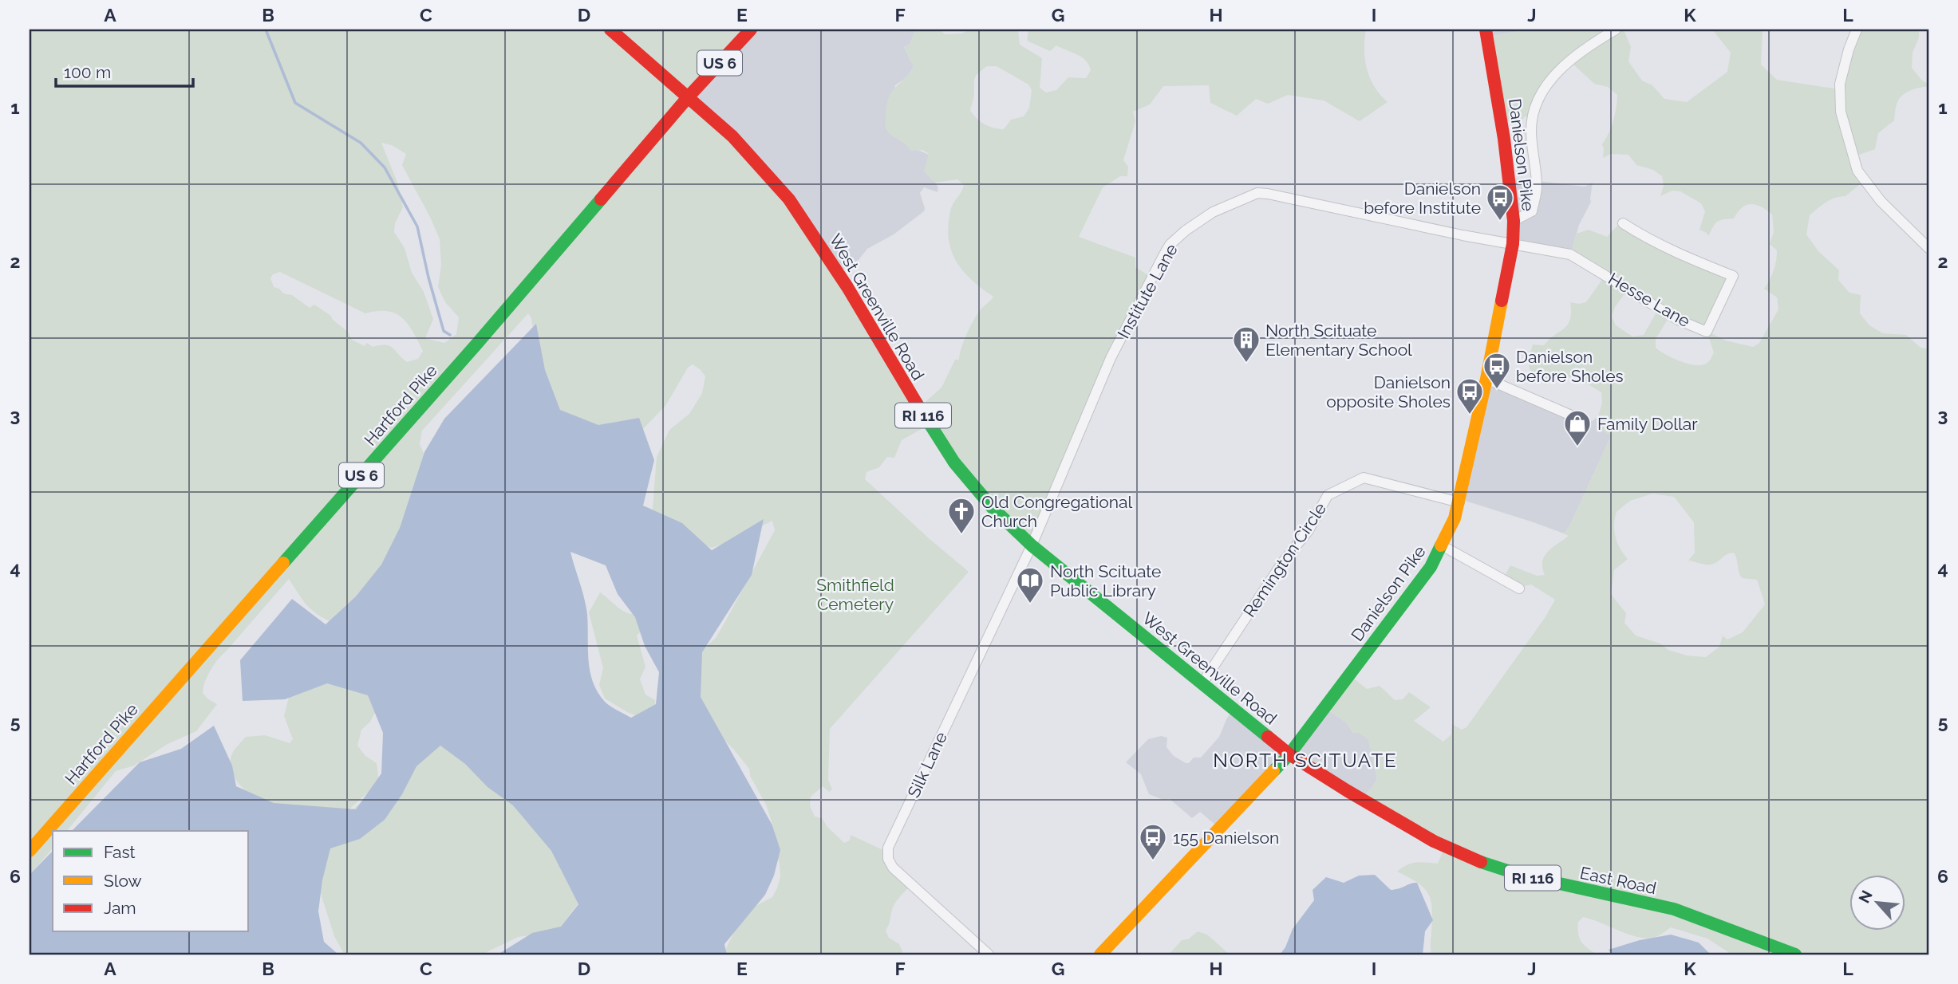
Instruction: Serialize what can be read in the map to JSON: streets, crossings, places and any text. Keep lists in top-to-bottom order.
{
  "streets": {
    "main road": [
      "US 6",
      "Danielson Pike",
      "West Greenville Road",
      "Hartford Pike",
      "RI 116",
      "East Road"
    ],
    "street": [
      "Institute Lane",
      "Hesse Lane",
      "Remington Circle",
      "Silk Lane"
    ]
  },
  "crossings": [
    ["Danielson Pike", "Institute Lane"],
    ["Danielson Pike", "Hesse Lane"],
    ["Danielson Pike", "West Greenville Road"],
    ["Danielson Pike", "Remington Circle"],
    ["Danielson Pike", "East Road"],
    ["Institute Lane", "Hesse Lane"],
    ["Institute Lane", "West Greenville Road"],
    ["Institute Lane", "Silk Lane"],
    ["West Greenville Road", "Hartford Pike"],
    ["West Greenville Road", "Remington Circle"],
    ["West Greenville Road", "Silk Lane"],
    ["West Greenville Road", "East Road"]
  ],
  "districts": ["NORTH SCITUATE"],
  "parks": ["Smithfield Cemetery"],
  "places": {
    "bus stop": [
      "Danielson before Institute",
      "Danielson before Sholes",
      "Danielson opposite Sholes",
      "155 Danielson"
    ],
    "building": ["North Scituate Elementary School"],
    "shop": ["Family Dollar"],
    "church": ["Old Congregational Church"],
    "library": ["North Scituate Public Library"]
  },
  "legend": ["Fast", "Slow", "Jam"],
  "scale_bar": "100 m",
  "north": "top left",
  "grid": {
    "columns": [
      "A",
      "B",
      "C",
      "D",
      "E",
      "F",
      "G",
      "H",
      "I",
      "J",
      "K",
      "L"
    ],
    "rows": [
      "1",
      "2",
      "3",
      "4",
      "5",
      "6"
    ]
  }
}
